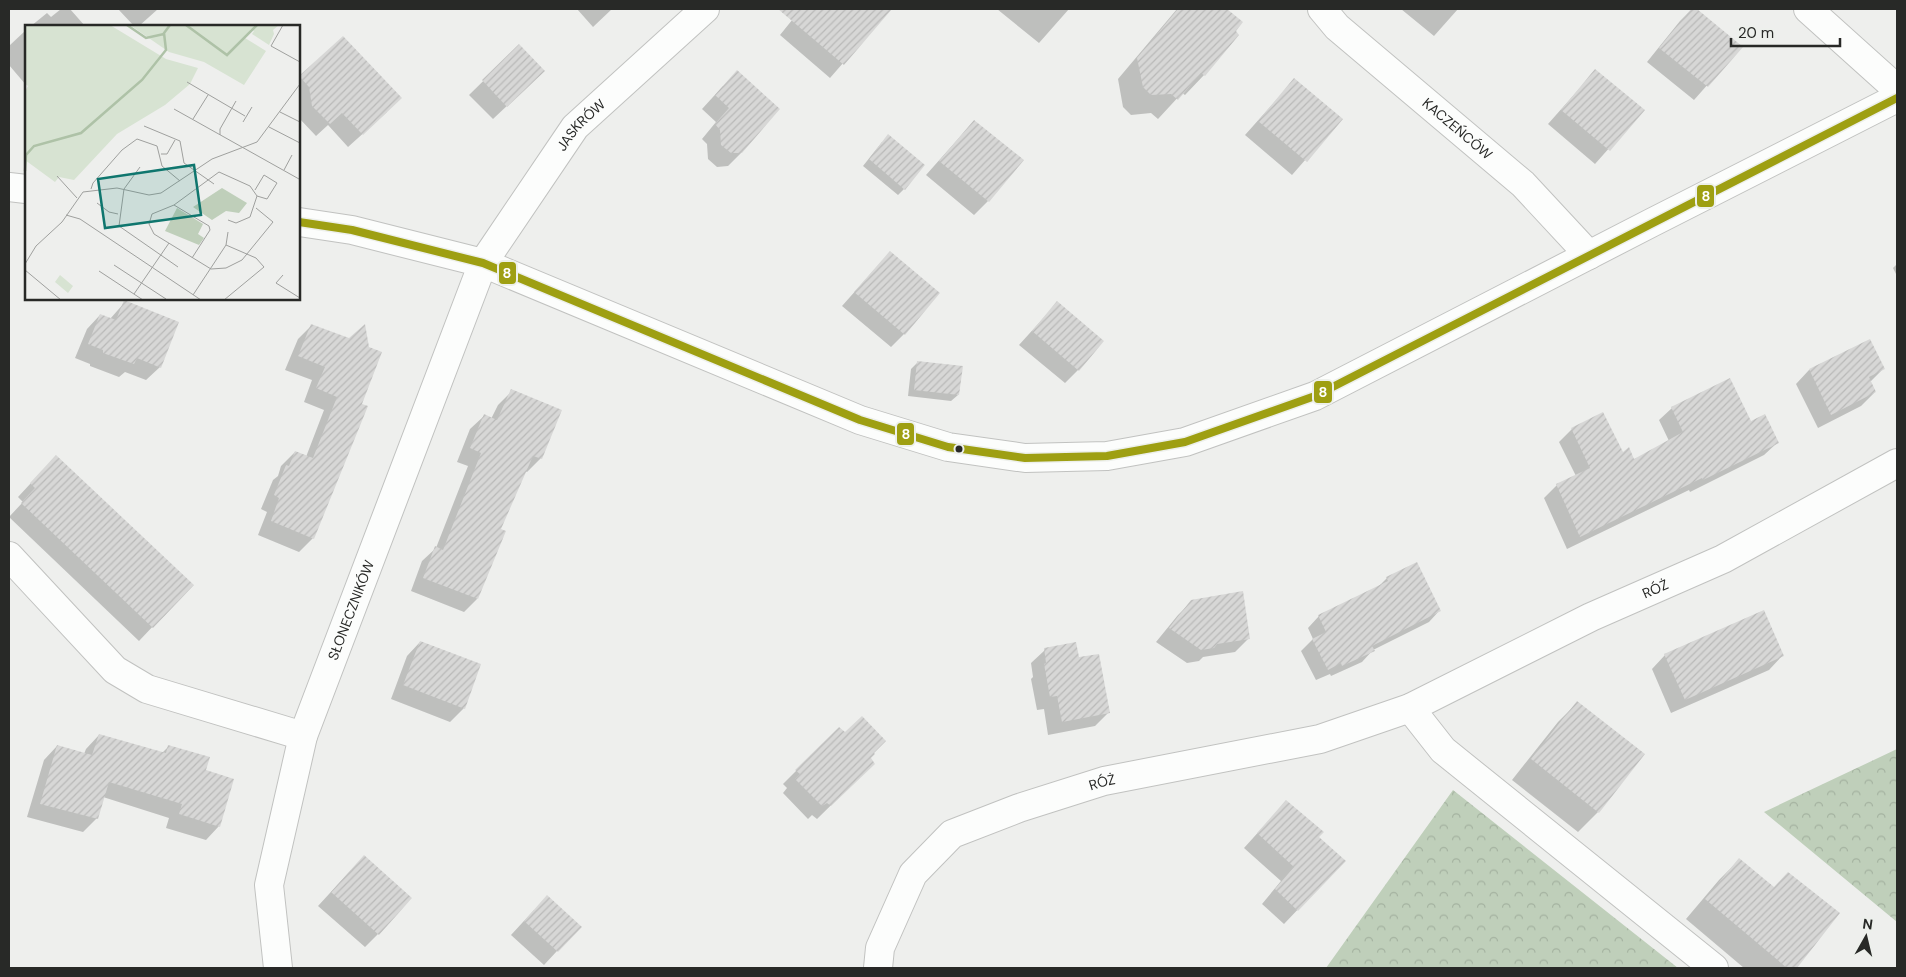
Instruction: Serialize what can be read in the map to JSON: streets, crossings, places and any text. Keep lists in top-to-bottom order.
{
  "streets": {
    "street": [
      "JASKRÓW",
      "KACZEŃCÓW",
      "RÓŻ",
      "SŁONECZNIKÓW"
    ]
  },
  "crossings": [
    ["JASKRÓW", "SŁONECZNIKÓW"]
  ],
  "lines": ["transit line 8"],
  "scale_bar": "20 m",
  "north": "top"
}
